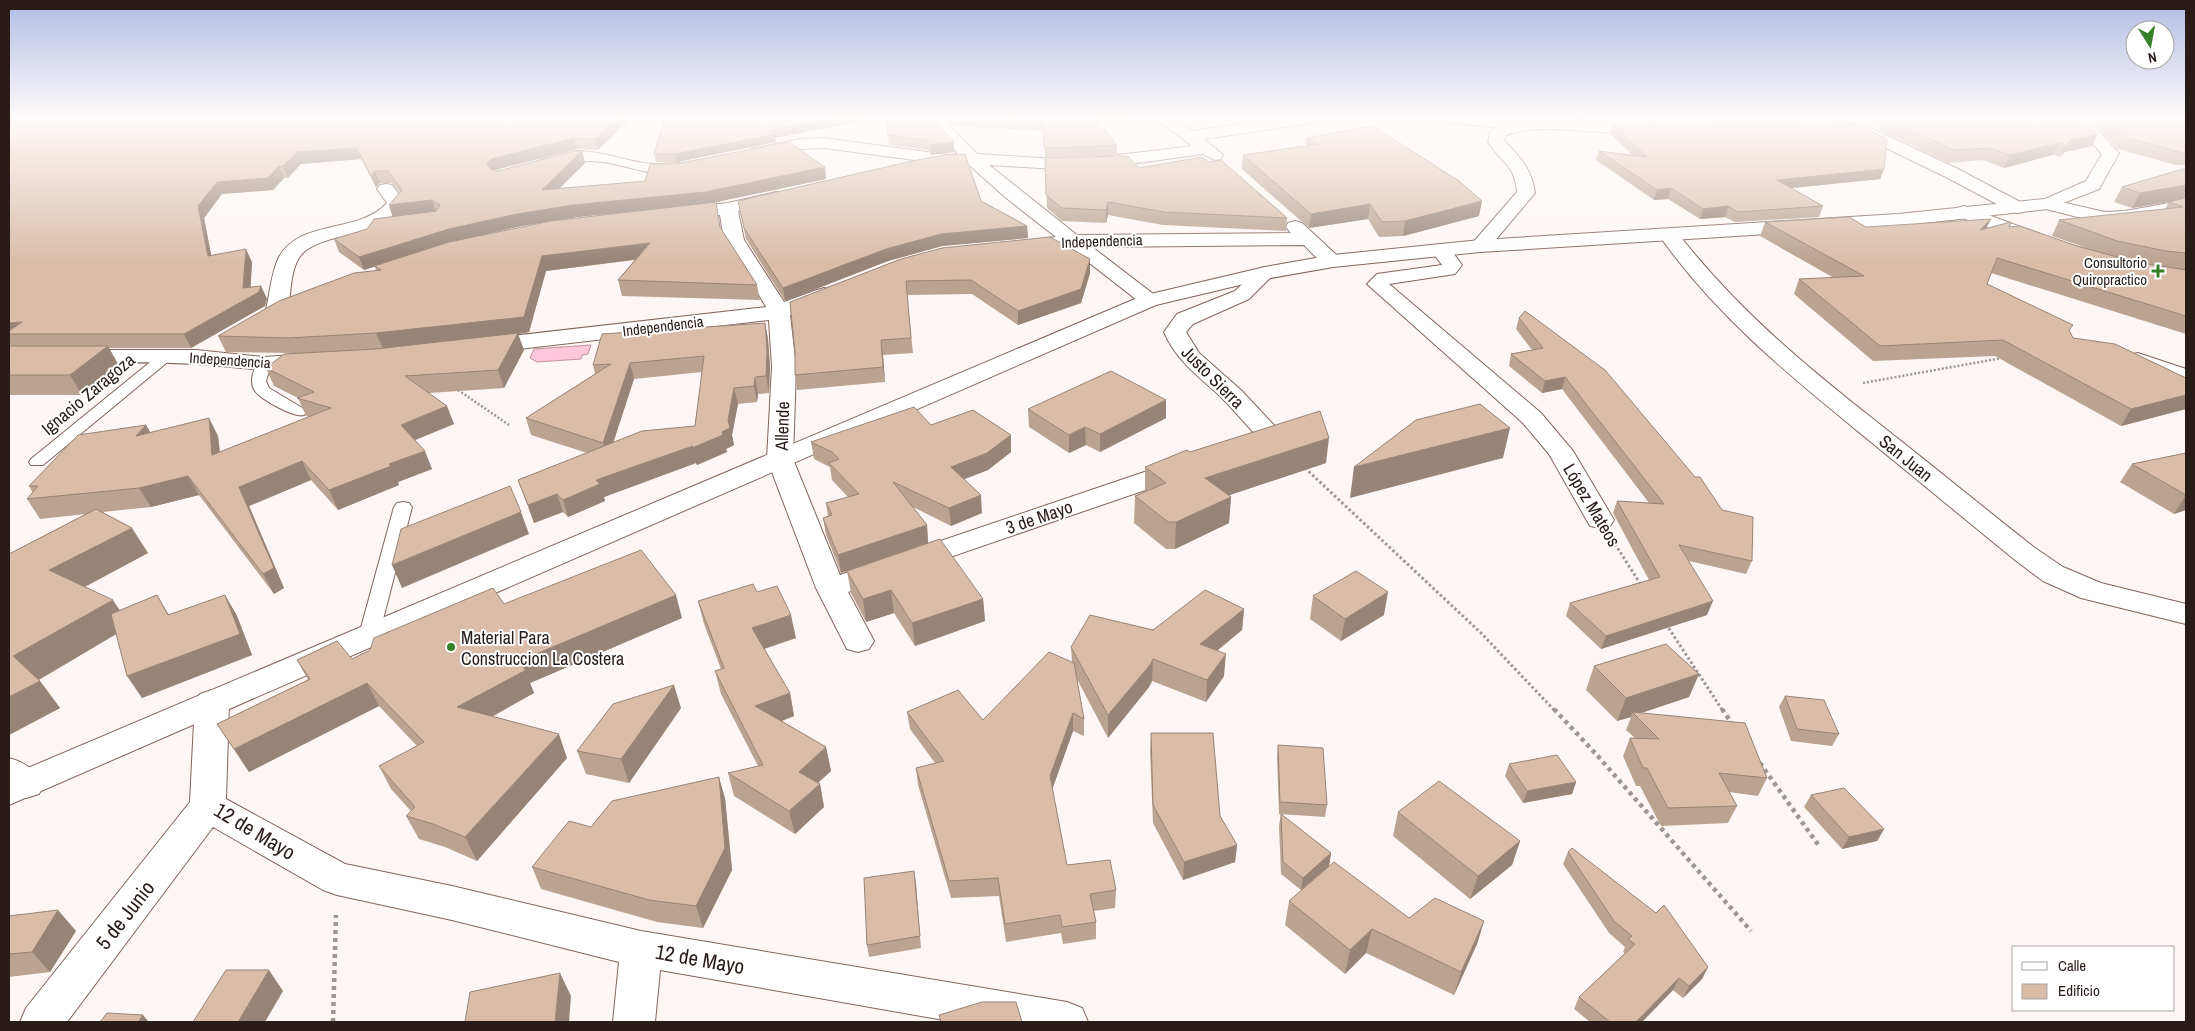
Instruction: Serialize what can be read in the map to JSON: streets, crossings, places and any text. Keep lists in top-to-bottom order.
{
  "streets": {
    "main road": [
      "Independencia",
      "Justo Sierra",
      "Allende",
      "San Juan",
      "López Mateos",
      "3 de Mayo",
      "12 de Mayo",
      "5 de Junio"
    ],
    "lane": ["Ignacio Zaragoza"]
  },
  "crossings": [
    ["Independencia", "Ignacio Zaragoza"],
    ["Independencia", "Allende"],
    ["Justo Sierra", "3 de Mayo"],
    ["Allende", "3 de Mayo"],
    ["12 de Mayo", "5 de Junio"]
  ],
  "places": {
    "health": ["Consultorio Quiropractico"],
    "other": ["Material Para Construccion La Costera"]
  },
  "legend": ["Calle", "Edificio"],
  "north": "bottom"
}
